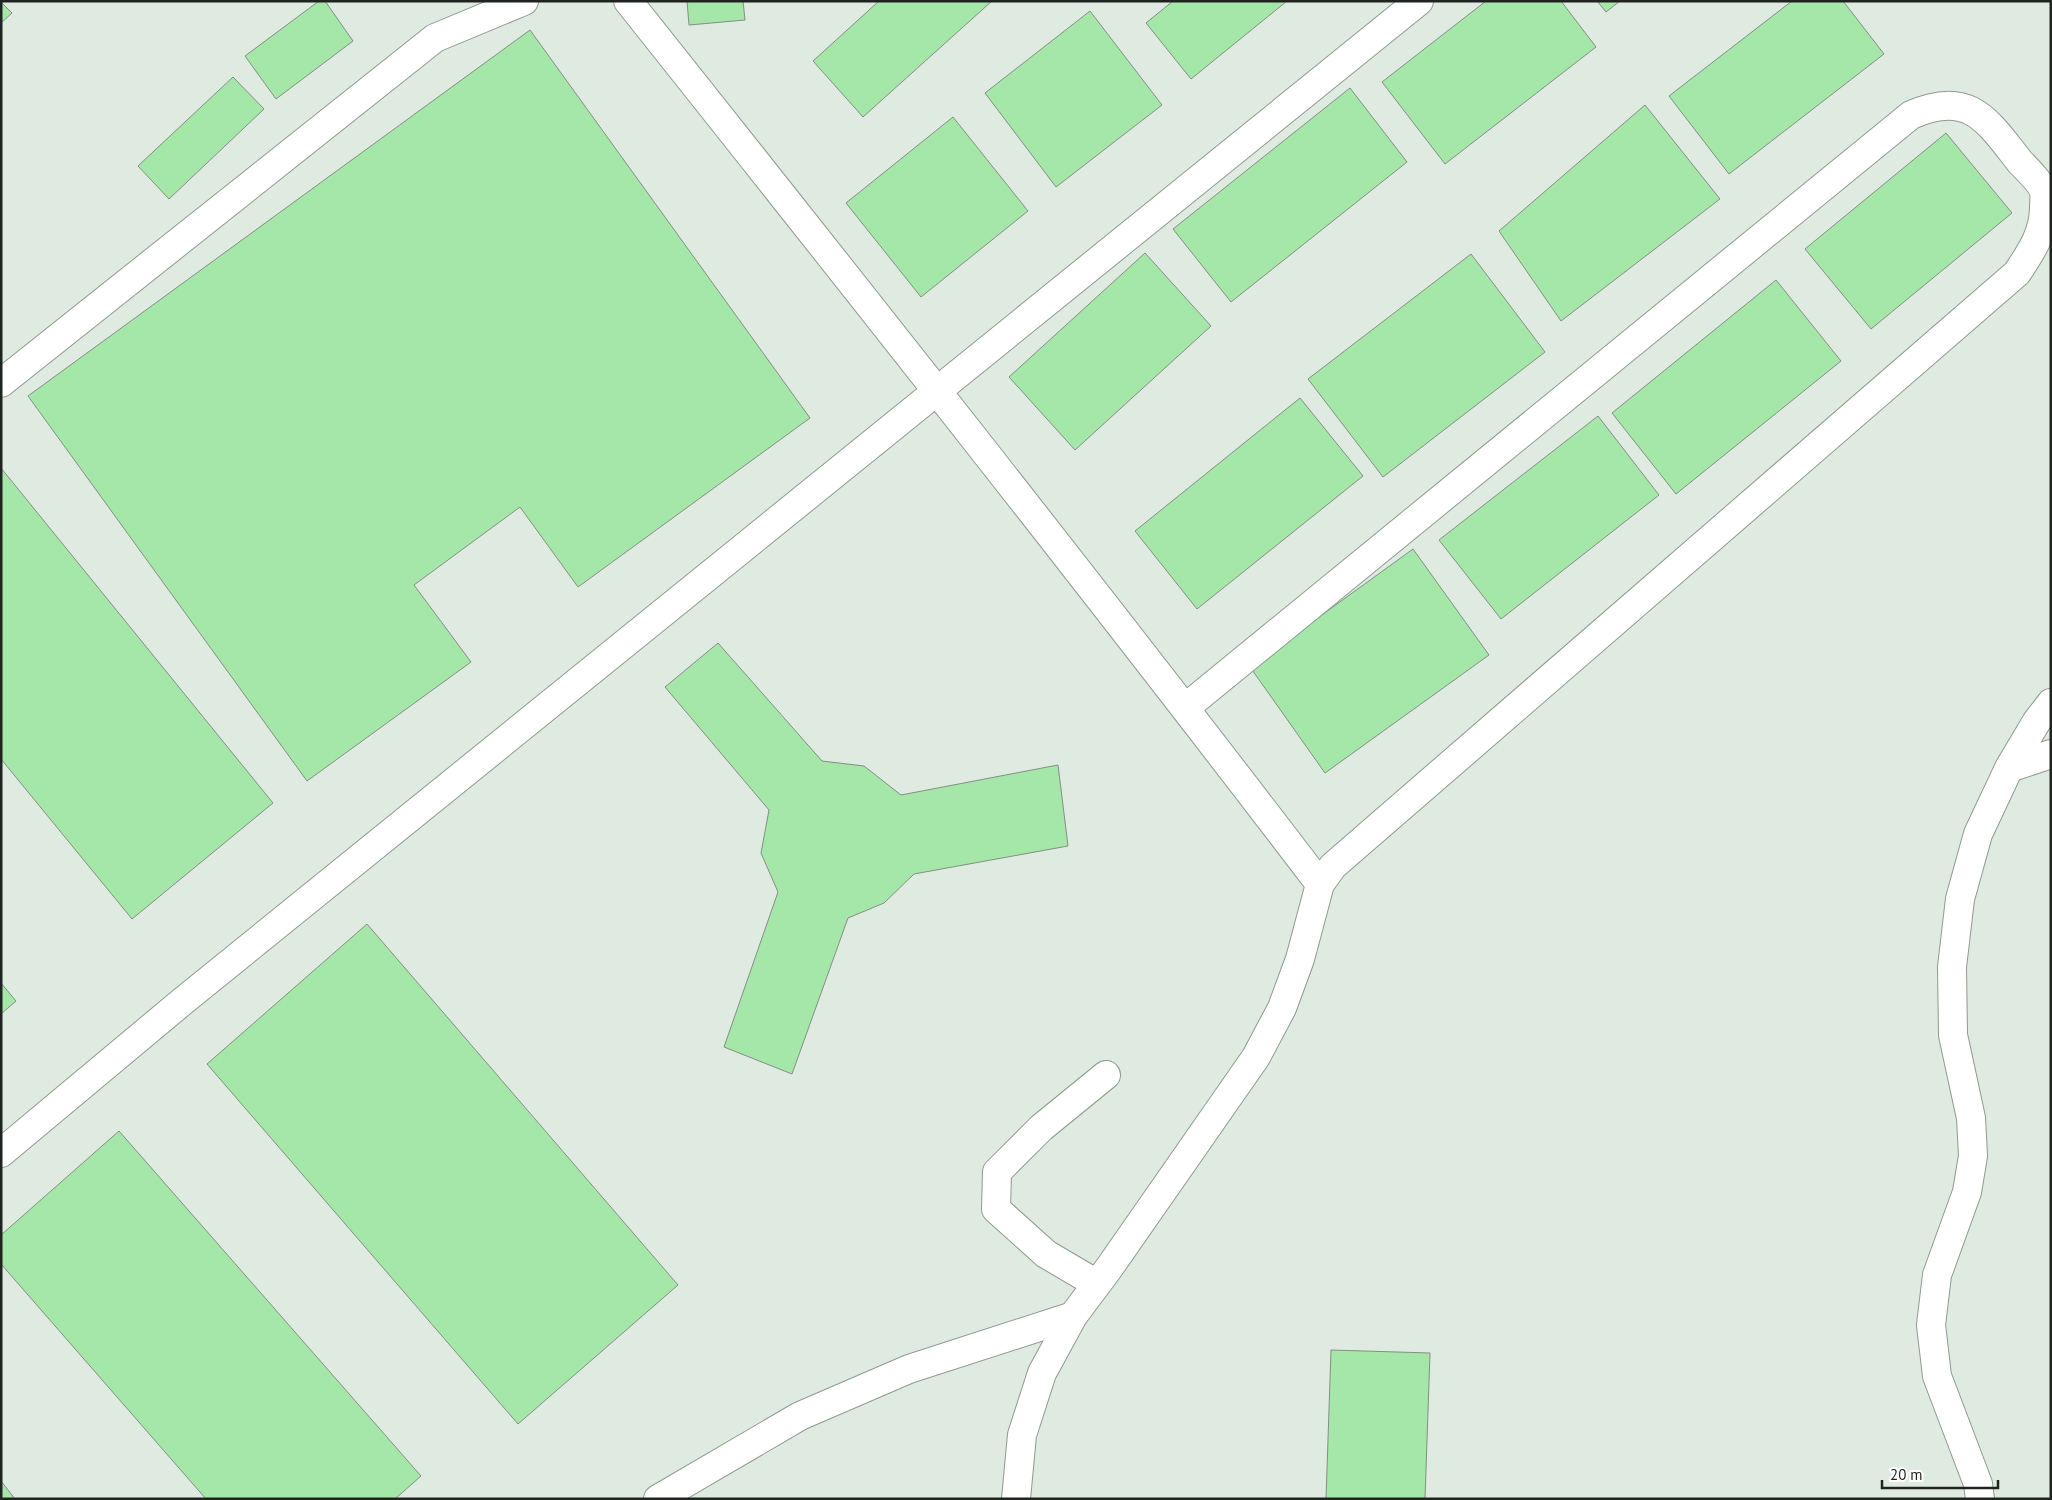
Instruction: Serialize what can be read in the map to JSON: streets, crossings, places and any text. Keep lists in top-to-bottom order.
{
  "scale_bar": "20 m"
}
